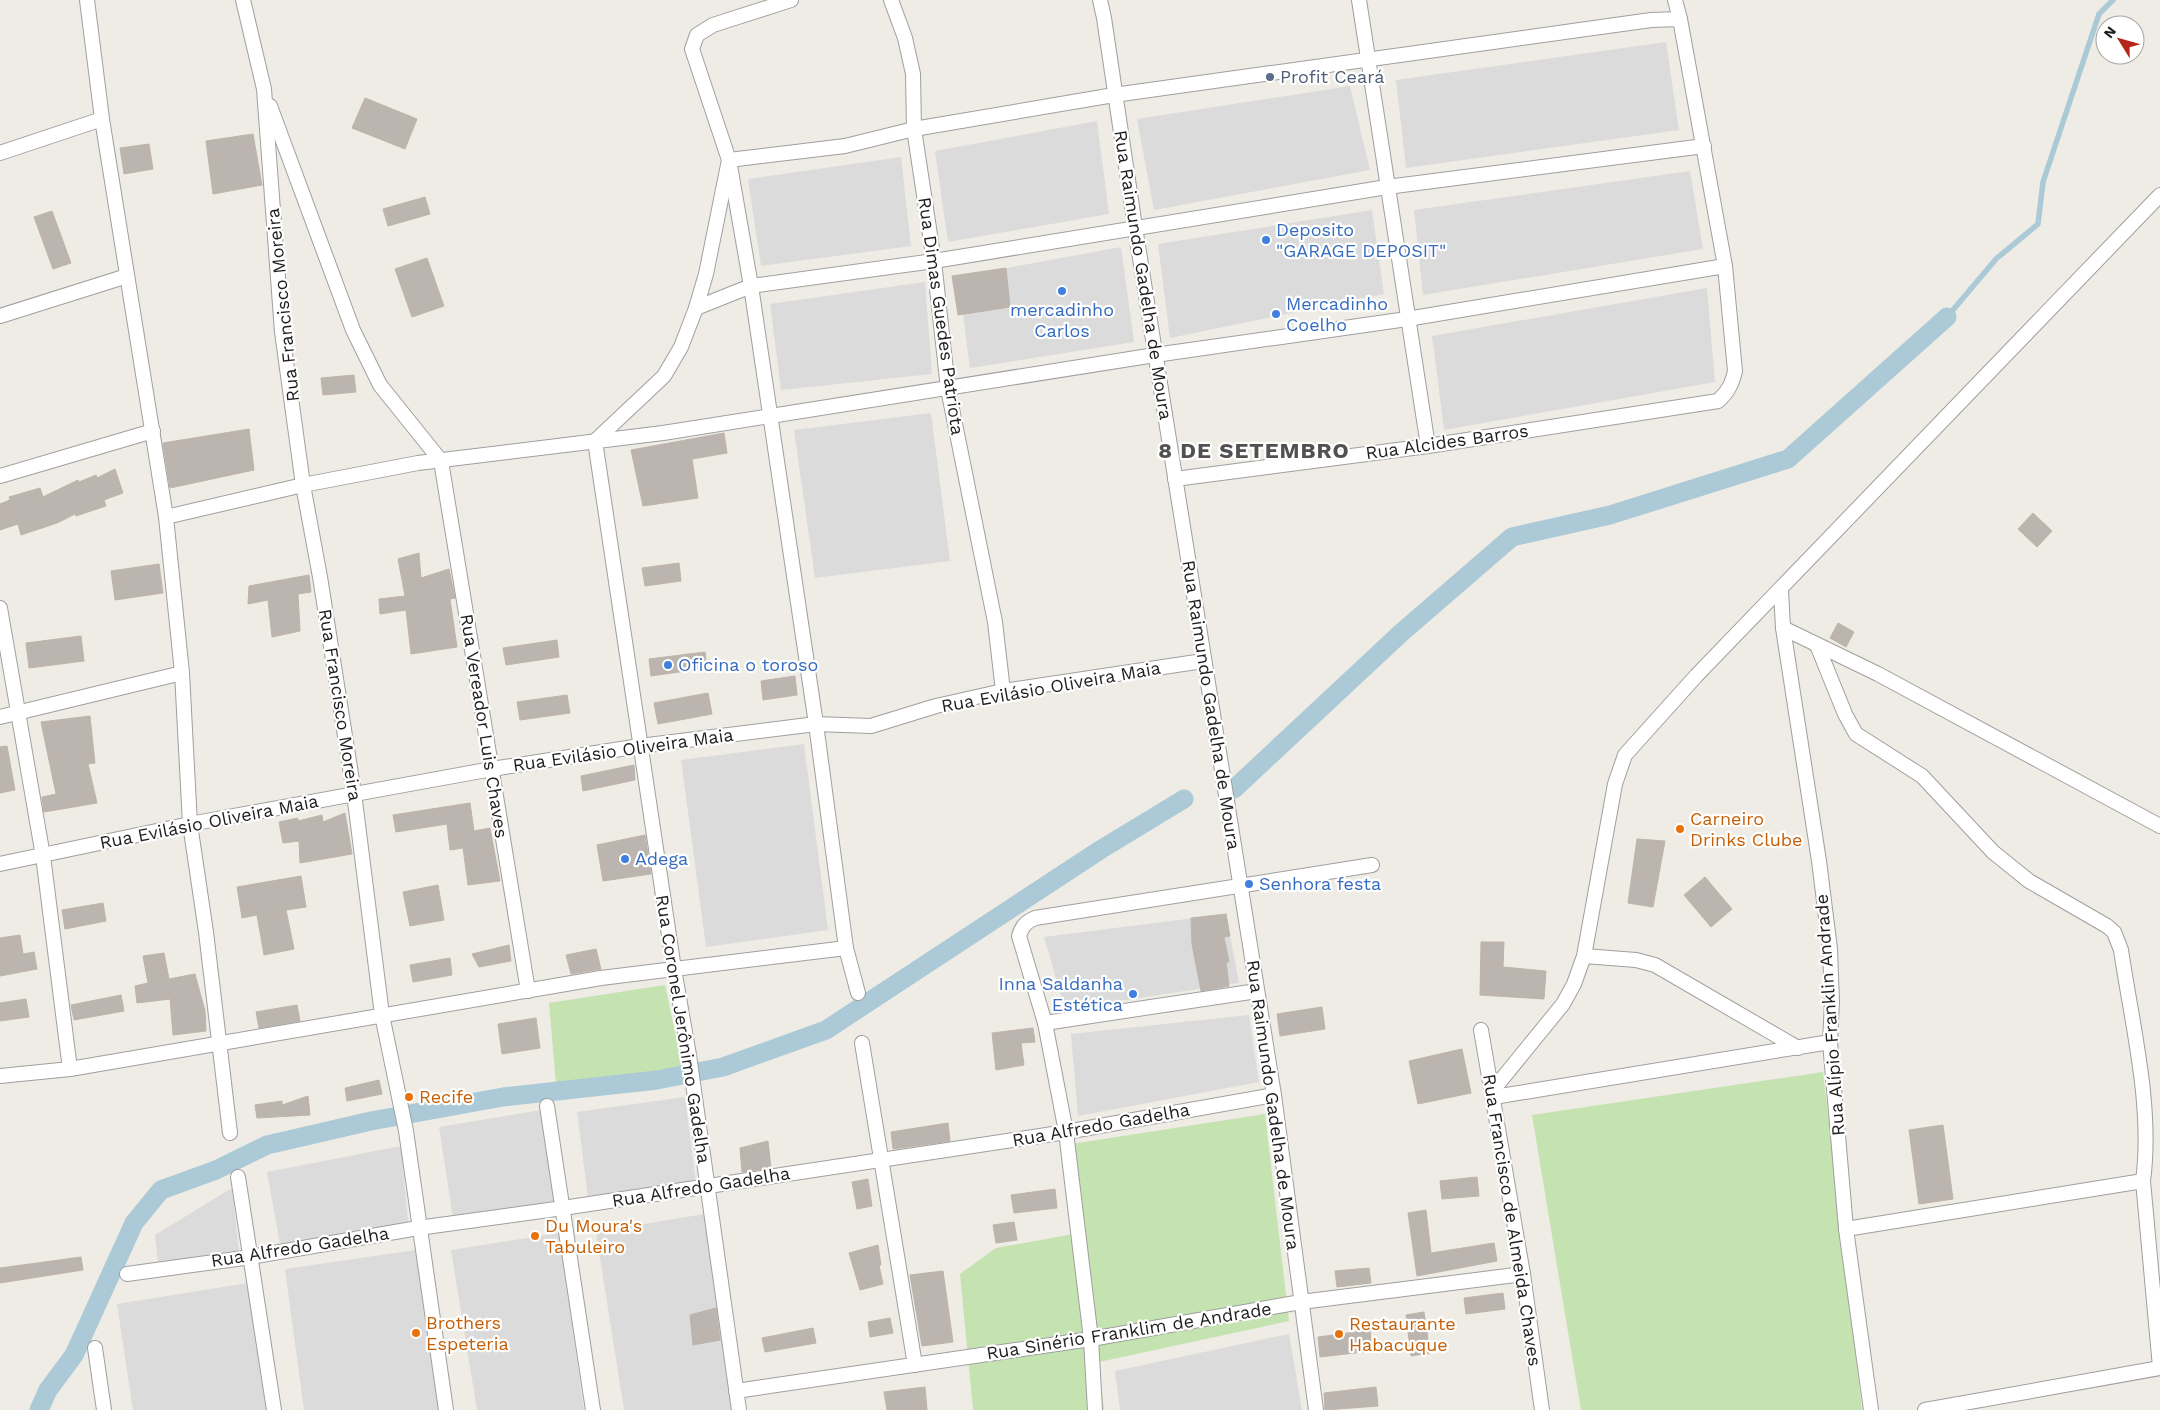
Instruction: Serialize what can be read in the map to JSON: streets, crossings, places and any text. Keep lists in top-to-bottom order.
{
  "streets": {
    "street": [
      "Rua Raimundo Gadelha de Moura",
      "Rua Francisco Moreira",
      "Rua Dimas Guedes Patriota",
      "Rua Alcides Barros",
      "Rua Evilásio Oliveira Maia",
      "Rua Vereador Luis Chaves",
      "Rua Alípio Franklin Andrade",
      "Rua Coronel Jerônimo Gadelha",
      "Rua Alfredo Gadelha",
      "Rua Francisco de Almeida Chaves",
      "Rua Sinério Franklim de Andrade"
    ]
  },
  "crossings": [
    ["Rua Raimundo Gadelha de Moura", "Rua Alcides Barros"],
    ["Rua Raimundo Gadelha de Moura", "Rua Evilásio Oliveira Maia"],
    ["Rua Raimundo Gadelha de Moura", "Rua Alfredo Gadelha"],
    ["Rua Raimundo Gadelha de Moura", "Rua Sinério Franklim de Andrade"],
    ["Rua Francisco Moreira", "Rua Evilásio Oliveira Maia"],
    ["Rua Francisco Moreira", "Rua Alfredo Gadelha"],
    ["Rua Dimas Guedes Patriota", "Rua Evilásio Oliveira Maia"],
    ["Rua Evilásio Oliveira Maia", "Rua Vereador Luis Chaves"],
    ["Rua Evilásio Oliveira Maia", "Rua Coronel Jerônimo Gadelha"],
    ["Rua Coronel Jerônimo Gadelha", "Rua Alfredo Gadelha"],
    ["Rua Coronel Jerônimo Gadelha", "Rua Sinério Franklim de Andrade"],
    ["Rua Francisco de Almeida Chaves", "Rua Sinério Franklim de Andrade"]
  ],
  "districts": ["8 DE SETEMBRO"],
  "places": [
    "Profit Ceará",
    "Deposito \"GARAGE DEPOSIT\"",
    "mercadinho Carlos",
    "Mercadinho Coelho",
    "Oficina o toroso",
    "Carneiro Drinks Clube",
    "Adega",
    "Senhora festa",
    "Inna Saldanha Estética",
    "Recife",
    "Du Moura's Tabuleiro",
    "Brothers Espeteria",
    "Restaurante Habacuque"
  ],
  "north": "top left"
}
